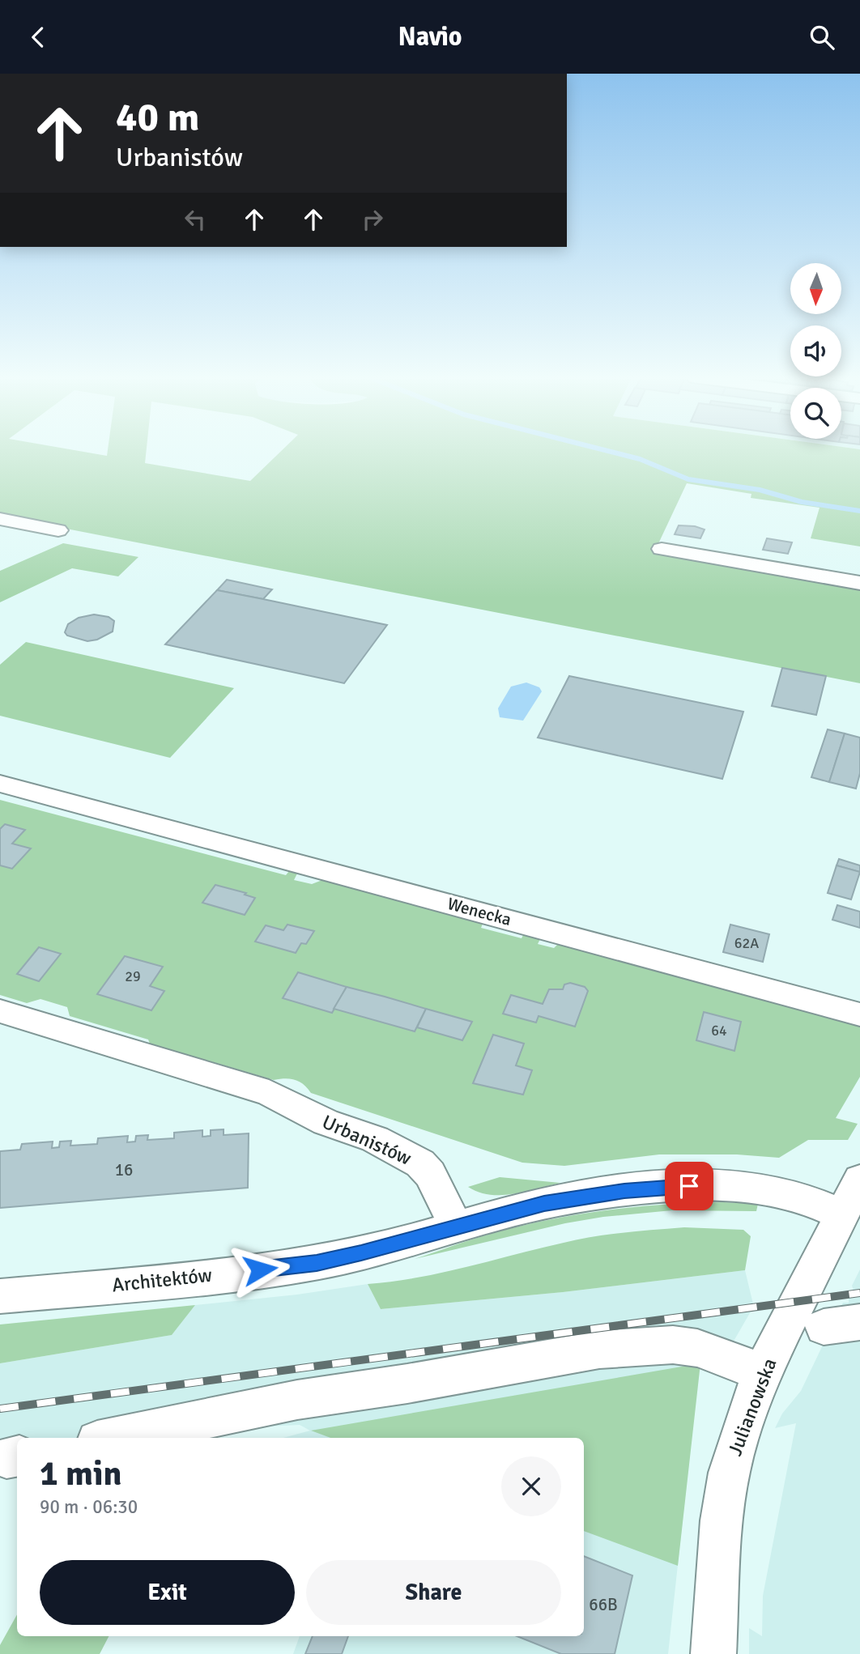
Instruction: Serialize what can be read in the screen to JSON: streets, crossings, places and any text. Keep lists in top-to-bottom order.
{
  "streets": {
    "street": [
      "Wenecka",
      "Urbanistów",
      "Architektów",
      "Julianowska"
    ]
  },
  "crossings": [
    ["Urbanistów", "Architektów"]
  ],
  "house_numbers": [
    "62A",
    "29",
    "64",
    "16",
    "66B"
  ],
  "north": "bottom",
  "page": {
    "header": "Navio",
    "turn": ["40 m", "Urbanistów"],
    "heading": ["1 min", "90 m · 06:30"],
    "buttons": ["Exit", "Share"]
  }
}
